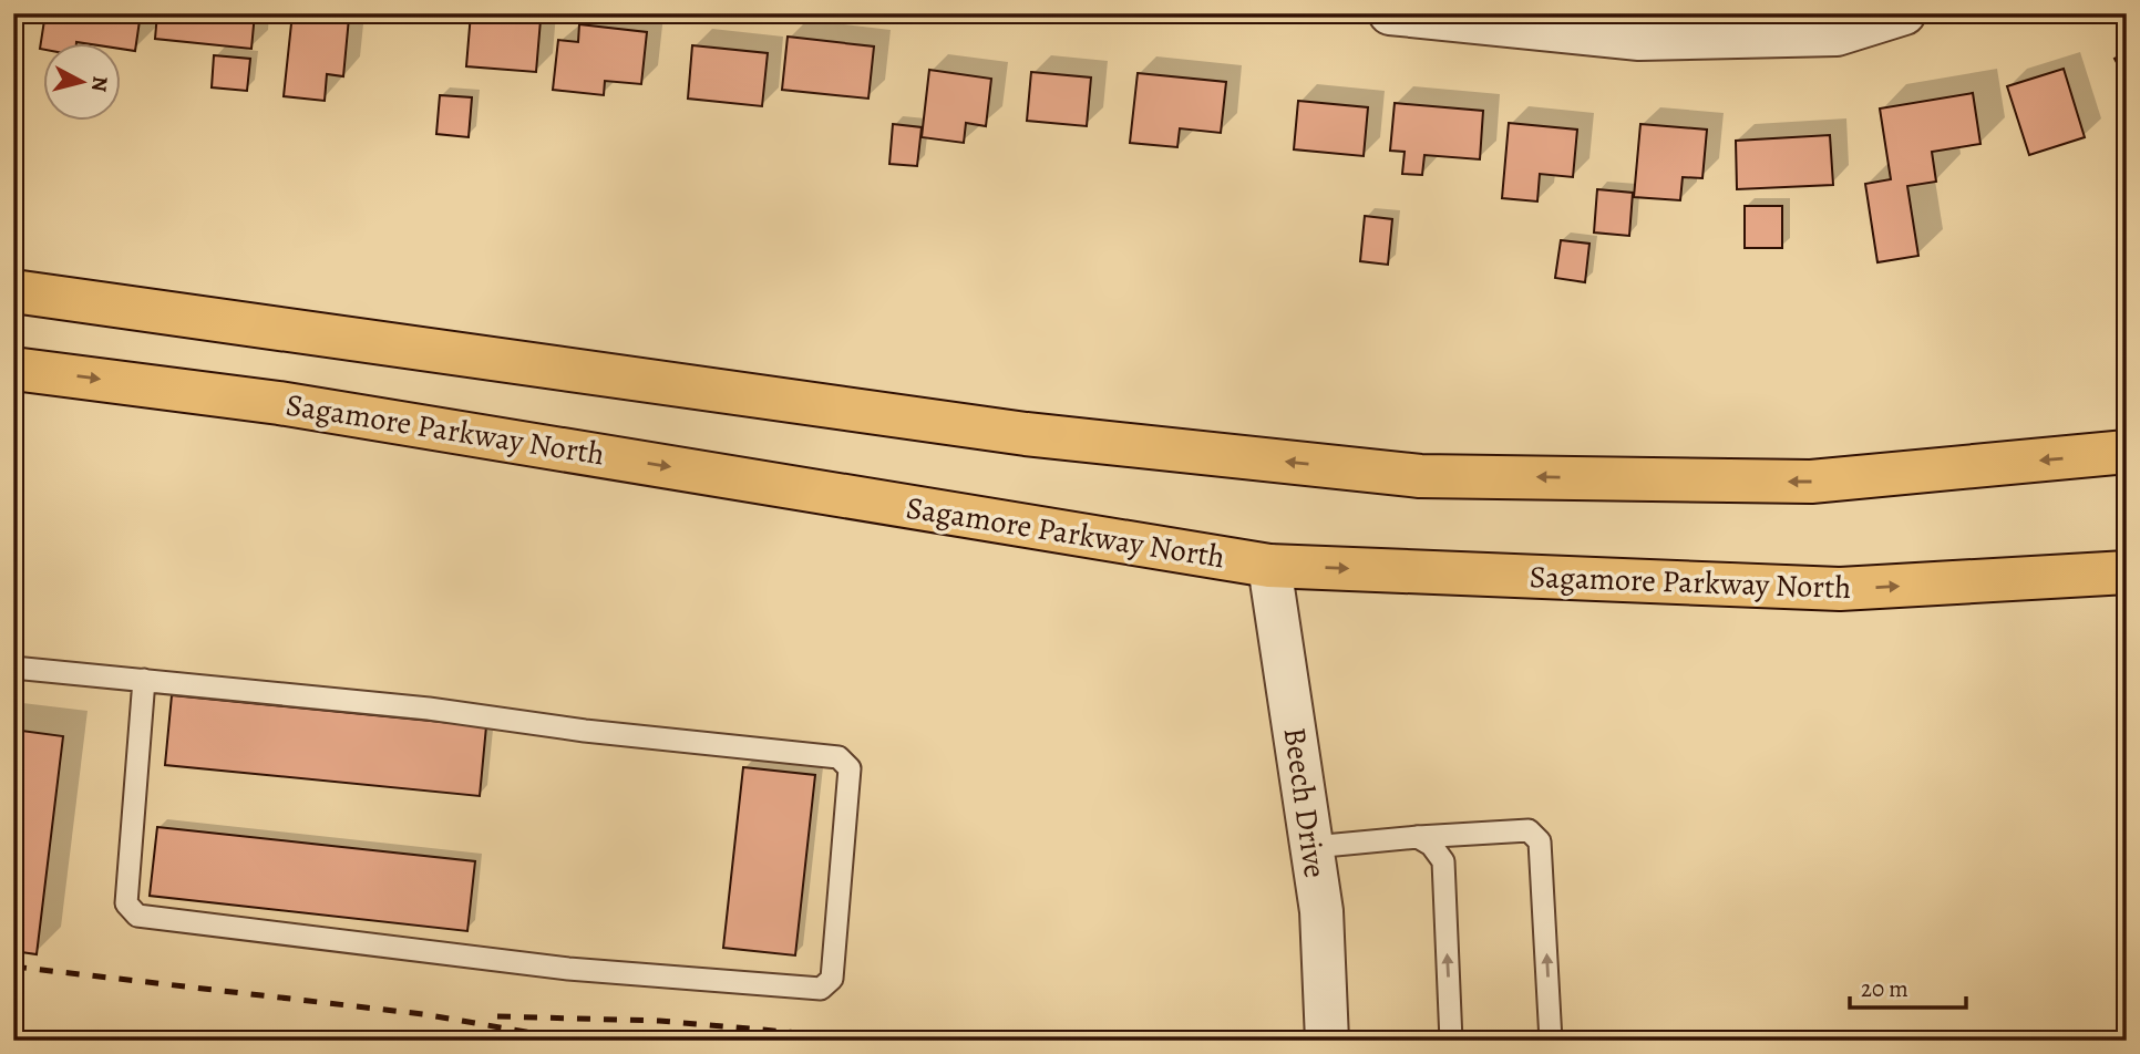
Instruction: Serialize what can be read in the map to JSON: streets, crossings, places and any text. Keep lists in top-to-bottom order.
{
  "streets": {
    "main road": ["Sagamore Parkway North"],
    "street": ["Beech Drive"]
  },
  "crossings": [
    ["Sagamore Parkway North", "Beech Drive"]
  ],
  "scale_bar": "20 m",
  "north": "right"
}
